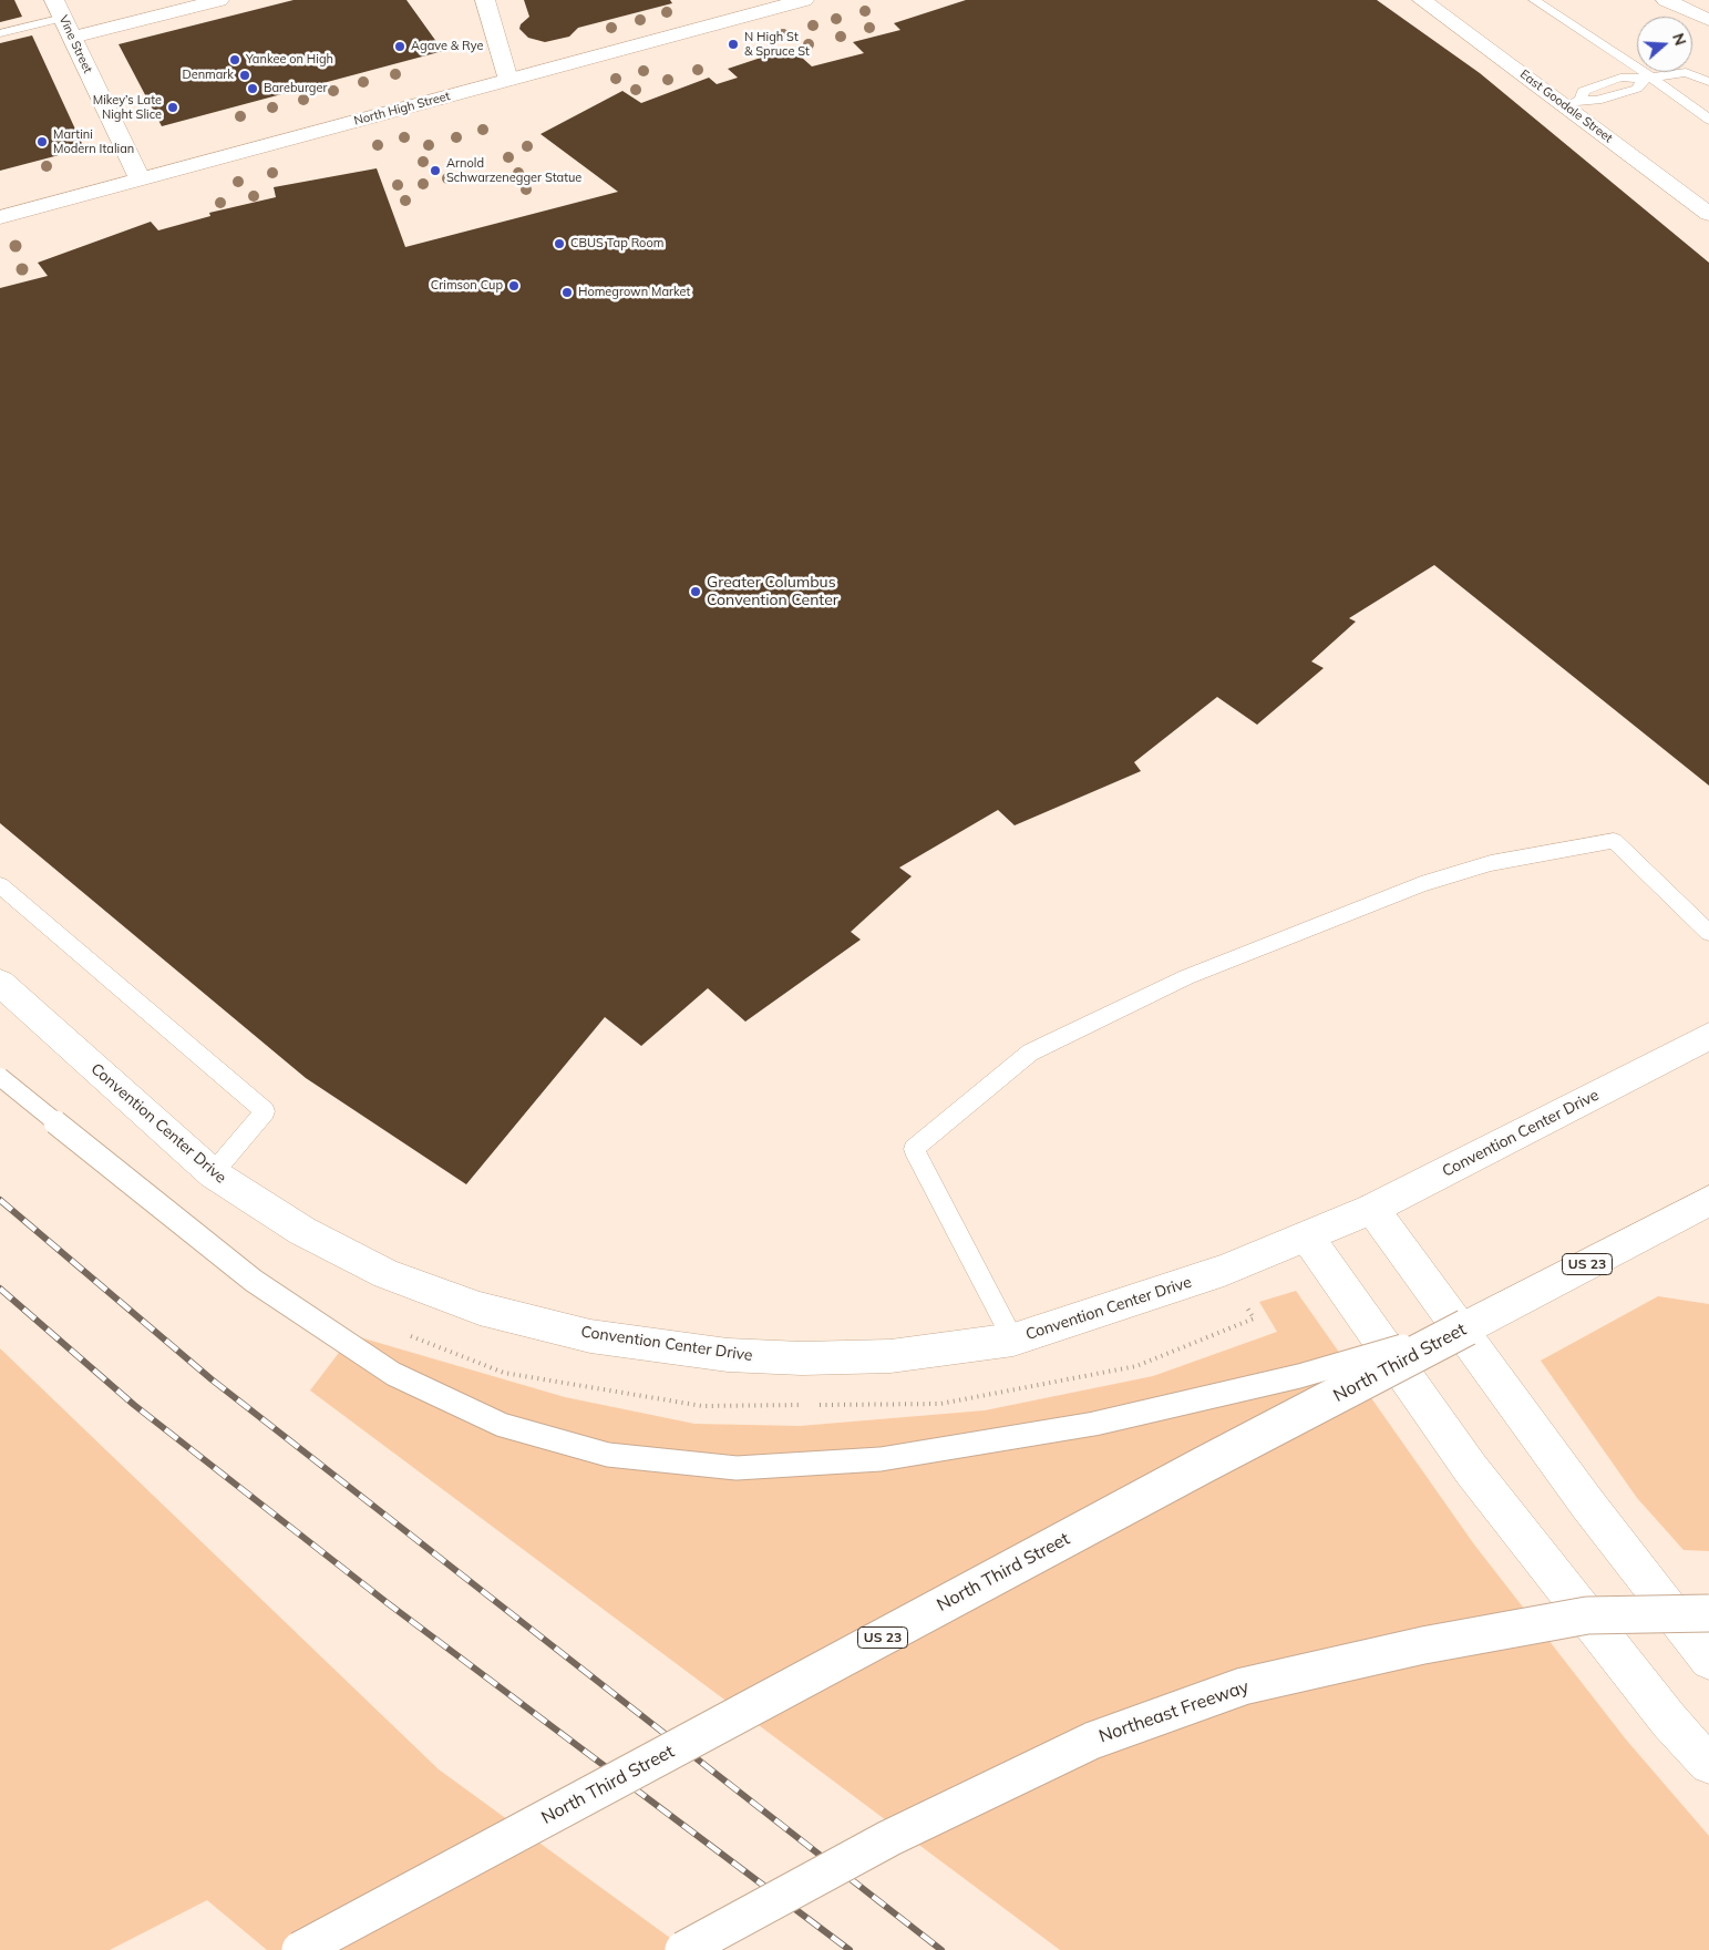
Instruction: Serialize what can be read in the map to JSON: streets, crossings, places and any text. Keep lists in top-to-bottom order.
{
  "streets": {
    "main road": [
      "Vine Street",
      "East Goodale Street",
      "North High Street",
      "Convention Center Drive",
      "US 23",
      "North Third Street",
      "Northeast Freeway"
    ]
  },
  "crossings": [
    ["Vine Street", "North High Street"]
  ],
  "places": [
    "N High St & Spruce St",
    "Agave & Rye",
    "Yankee on High",
    "Denmark",
    "Bareburger",
    "Mikey’s Late Night Slice",
    "Martini Modern Italian",
    "Arnold Schwarzenegger Statue",
    "CBUS Tap Room",
    "Crimson Cup",
    "Homegrown Market",
    "Greater Columbus Convention Center"
  ],
  "north": "right"
}
